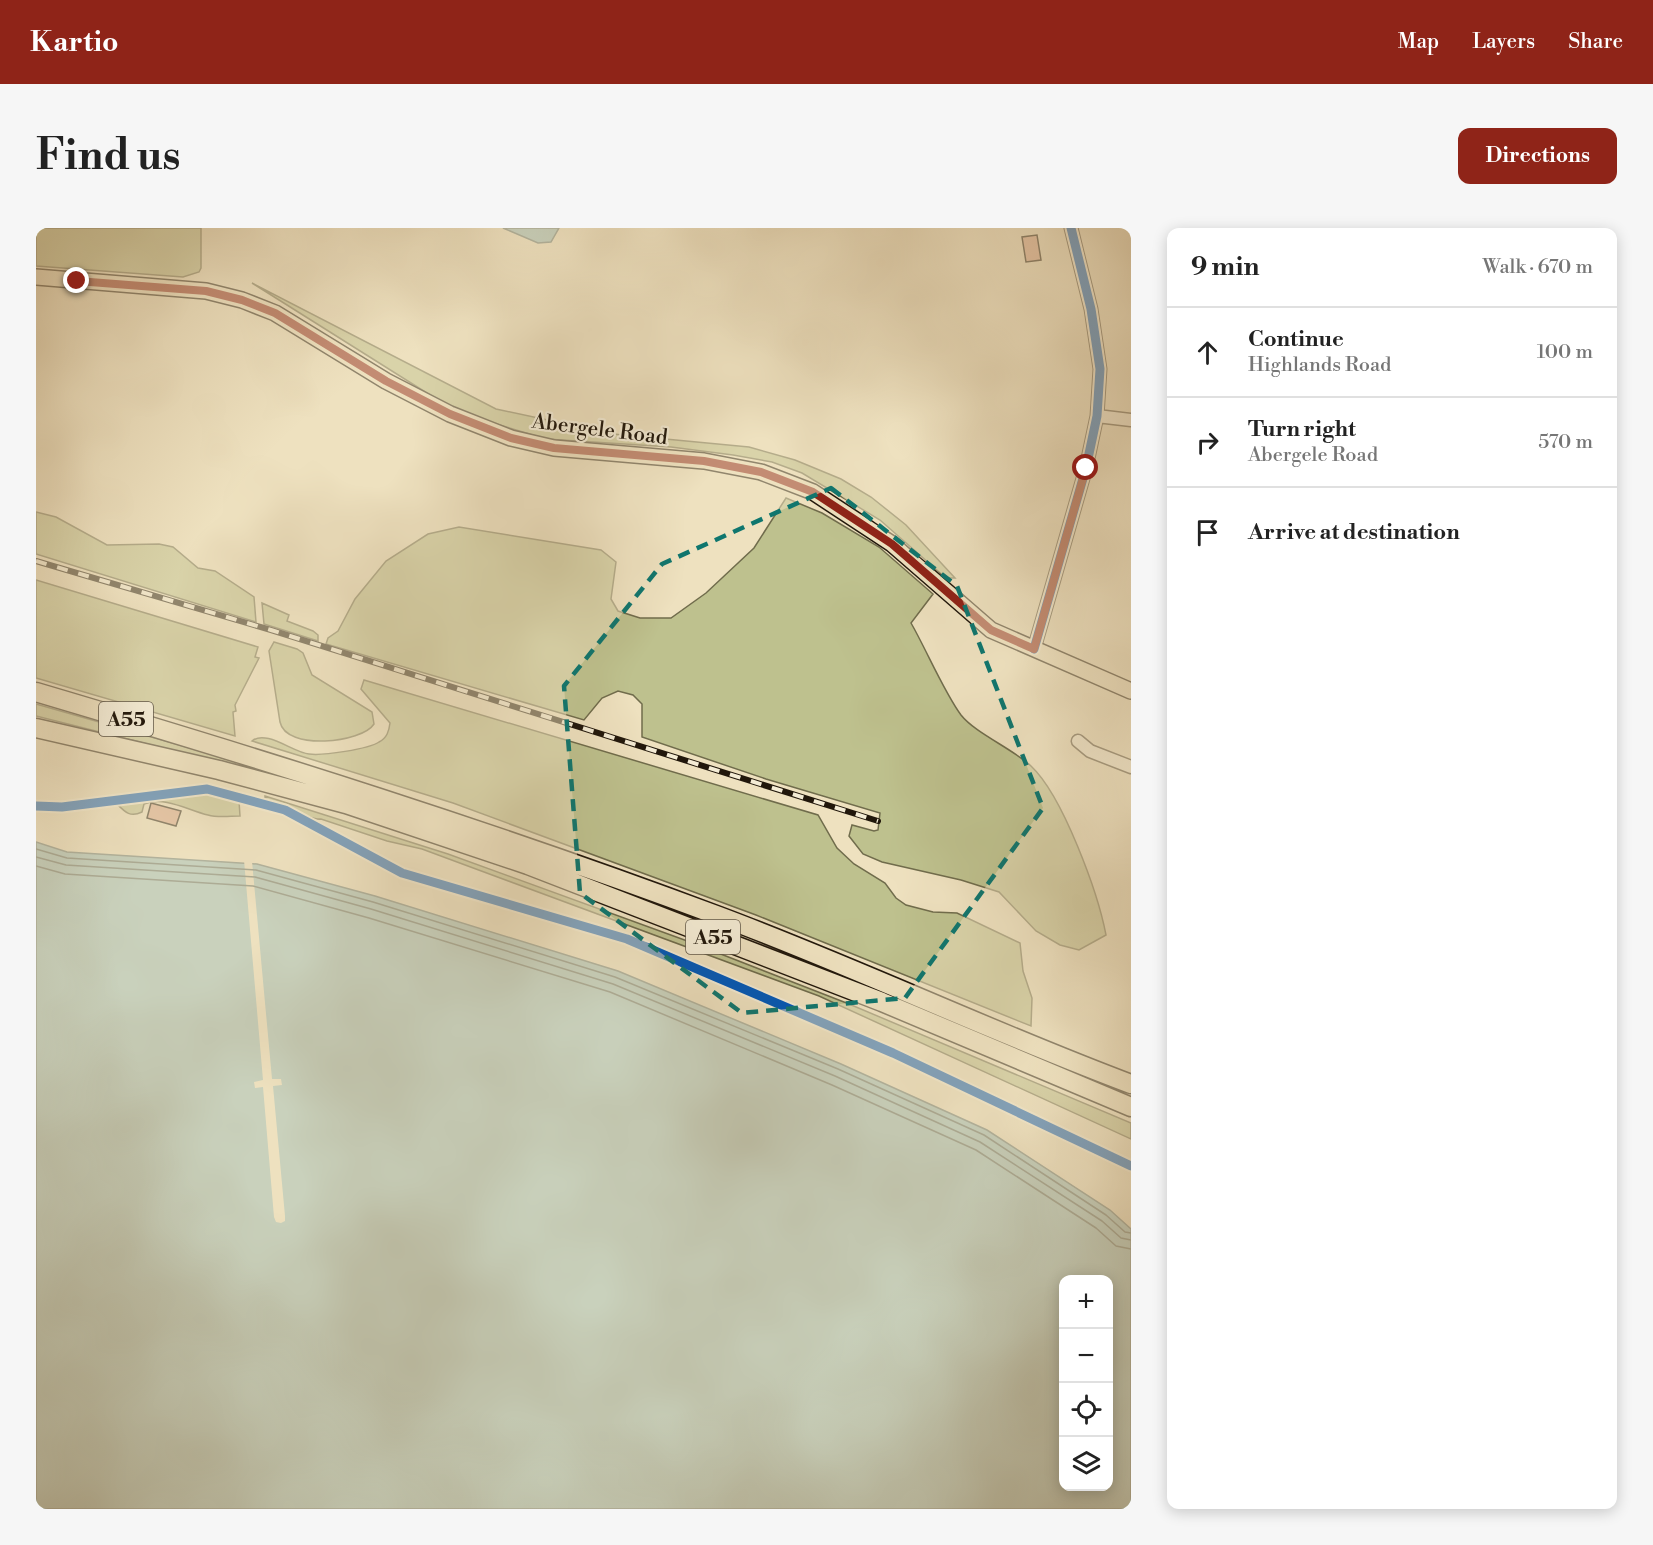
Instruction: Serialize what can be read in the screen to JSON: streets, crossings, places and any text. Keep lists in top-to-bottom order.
{
  "streets": {
    "highway": ["A55"],
    "main road": ["Abergele Road"]
  },
  "page": {
    "header": "Kartio",
    "nav": ["Map", "Layers", "Share"],
    "buttons": "Directions",
    "title": "Find us",
    "heading": ["9 min", "Walk · 670 m"],
    "list": [
      ["Continue", "Highlands Road", "100 m"],
      ["Turn right", "Abergele Road", "570 m"],
      "Arrive at destination"
    ],
    "map_buttons": ["+", "−"]
  }
}
